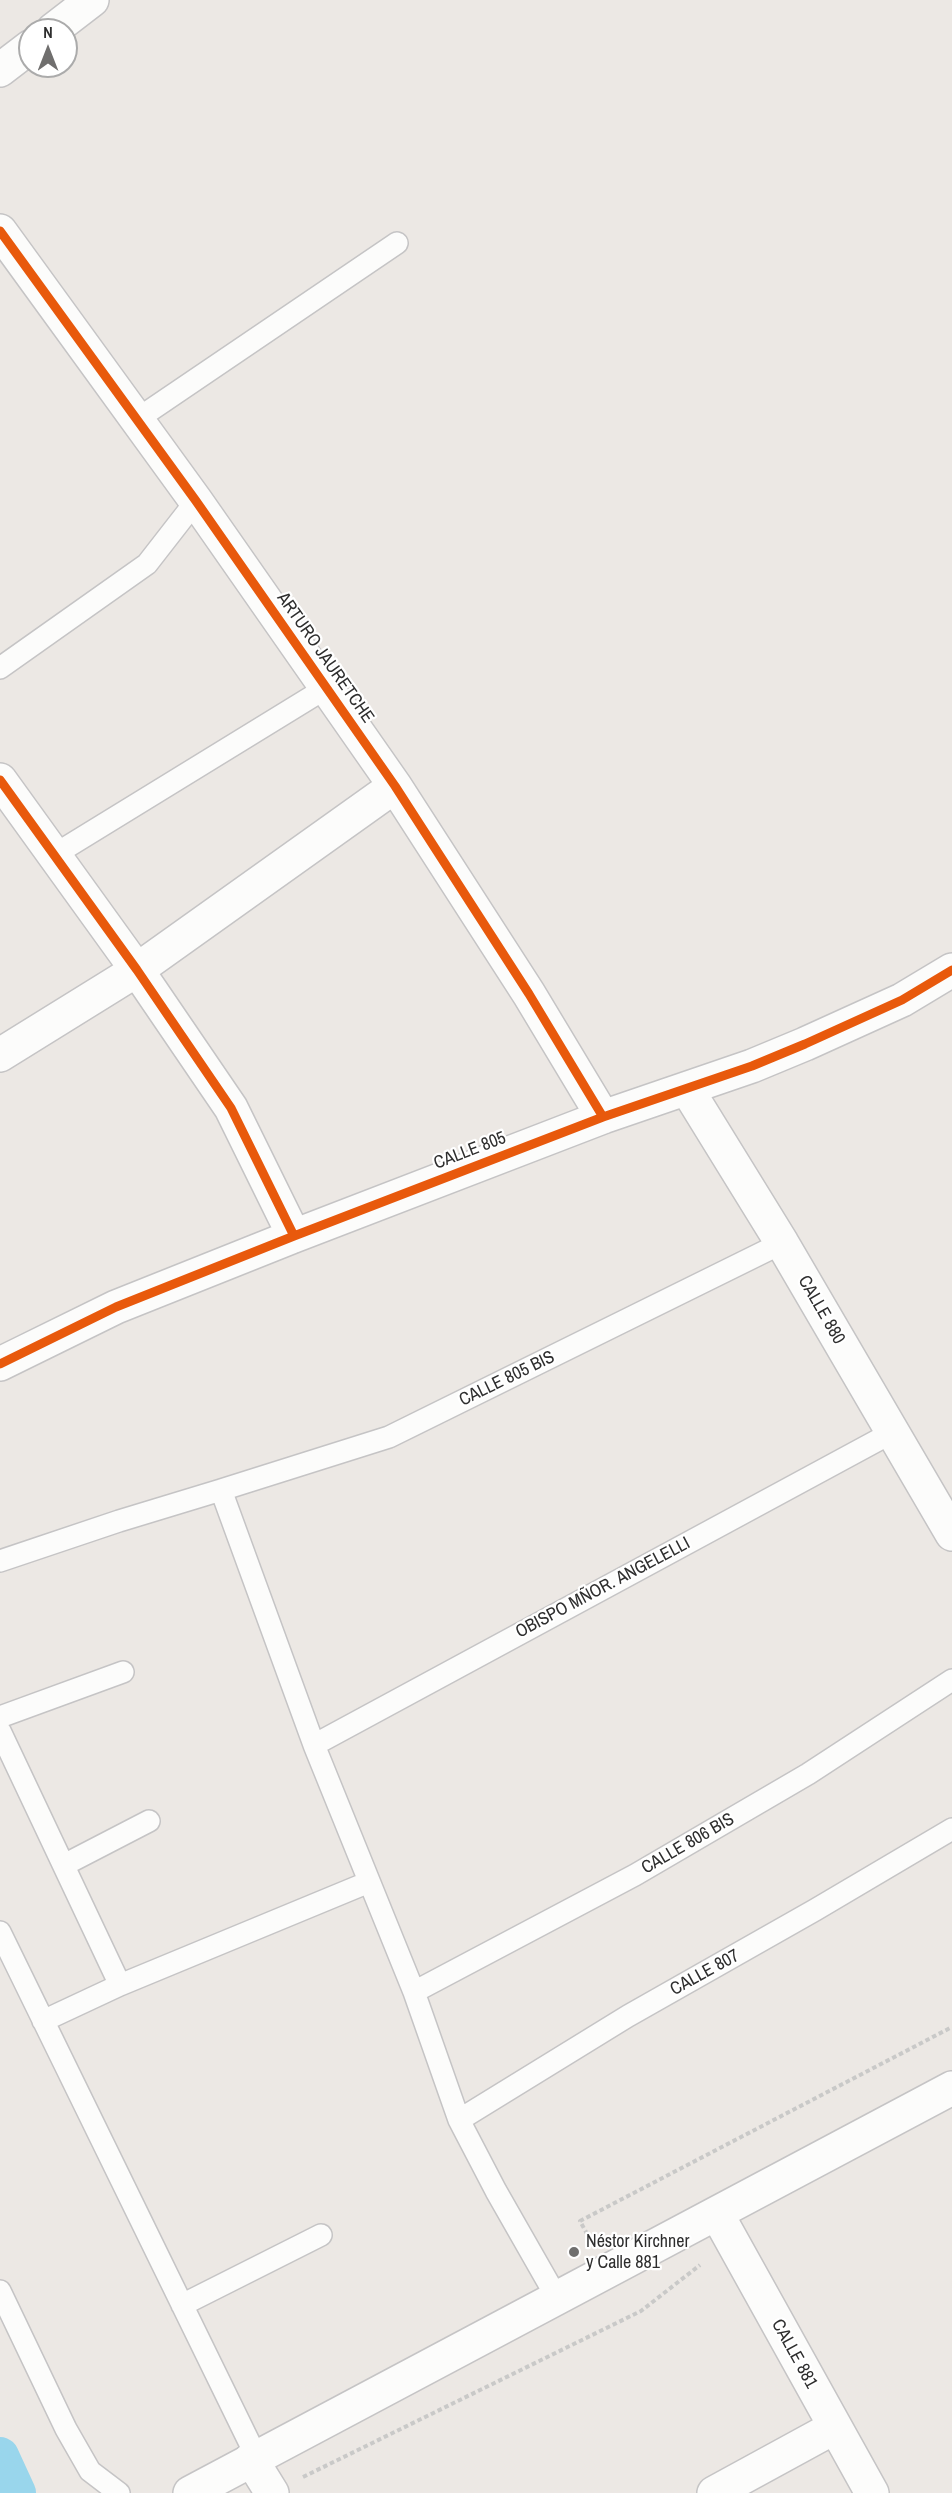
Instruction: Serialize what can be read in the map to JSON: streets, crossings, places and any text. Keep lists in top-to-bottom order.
{
  "streets": {
    "street": [
      "ARTURO JAURETCHE",
      "CALLE 805",
      "CALLE 880",
      "CALLE 881"
    ],
    "lane": [
      "CALLE 805 BIS",
      "OBISPO MÑOR. ANGELELLI",
      "CALLE 806 BIS",
      "CALLE 807"
    ]
  },
  "crossings": [
    ["ARTURO JAURETCHE", "CALLE 805"],
    ["CALLE 805", "CALLE 880"],
    ["CALLE 880", "CALLE 805 BIS"],
    ["CALLE 880", "OBISPO MÑOR. ANGELELLI"]
  ],
  "places": ["Néstor Kirchner y Calle 881"],
  "north": "top"
}
